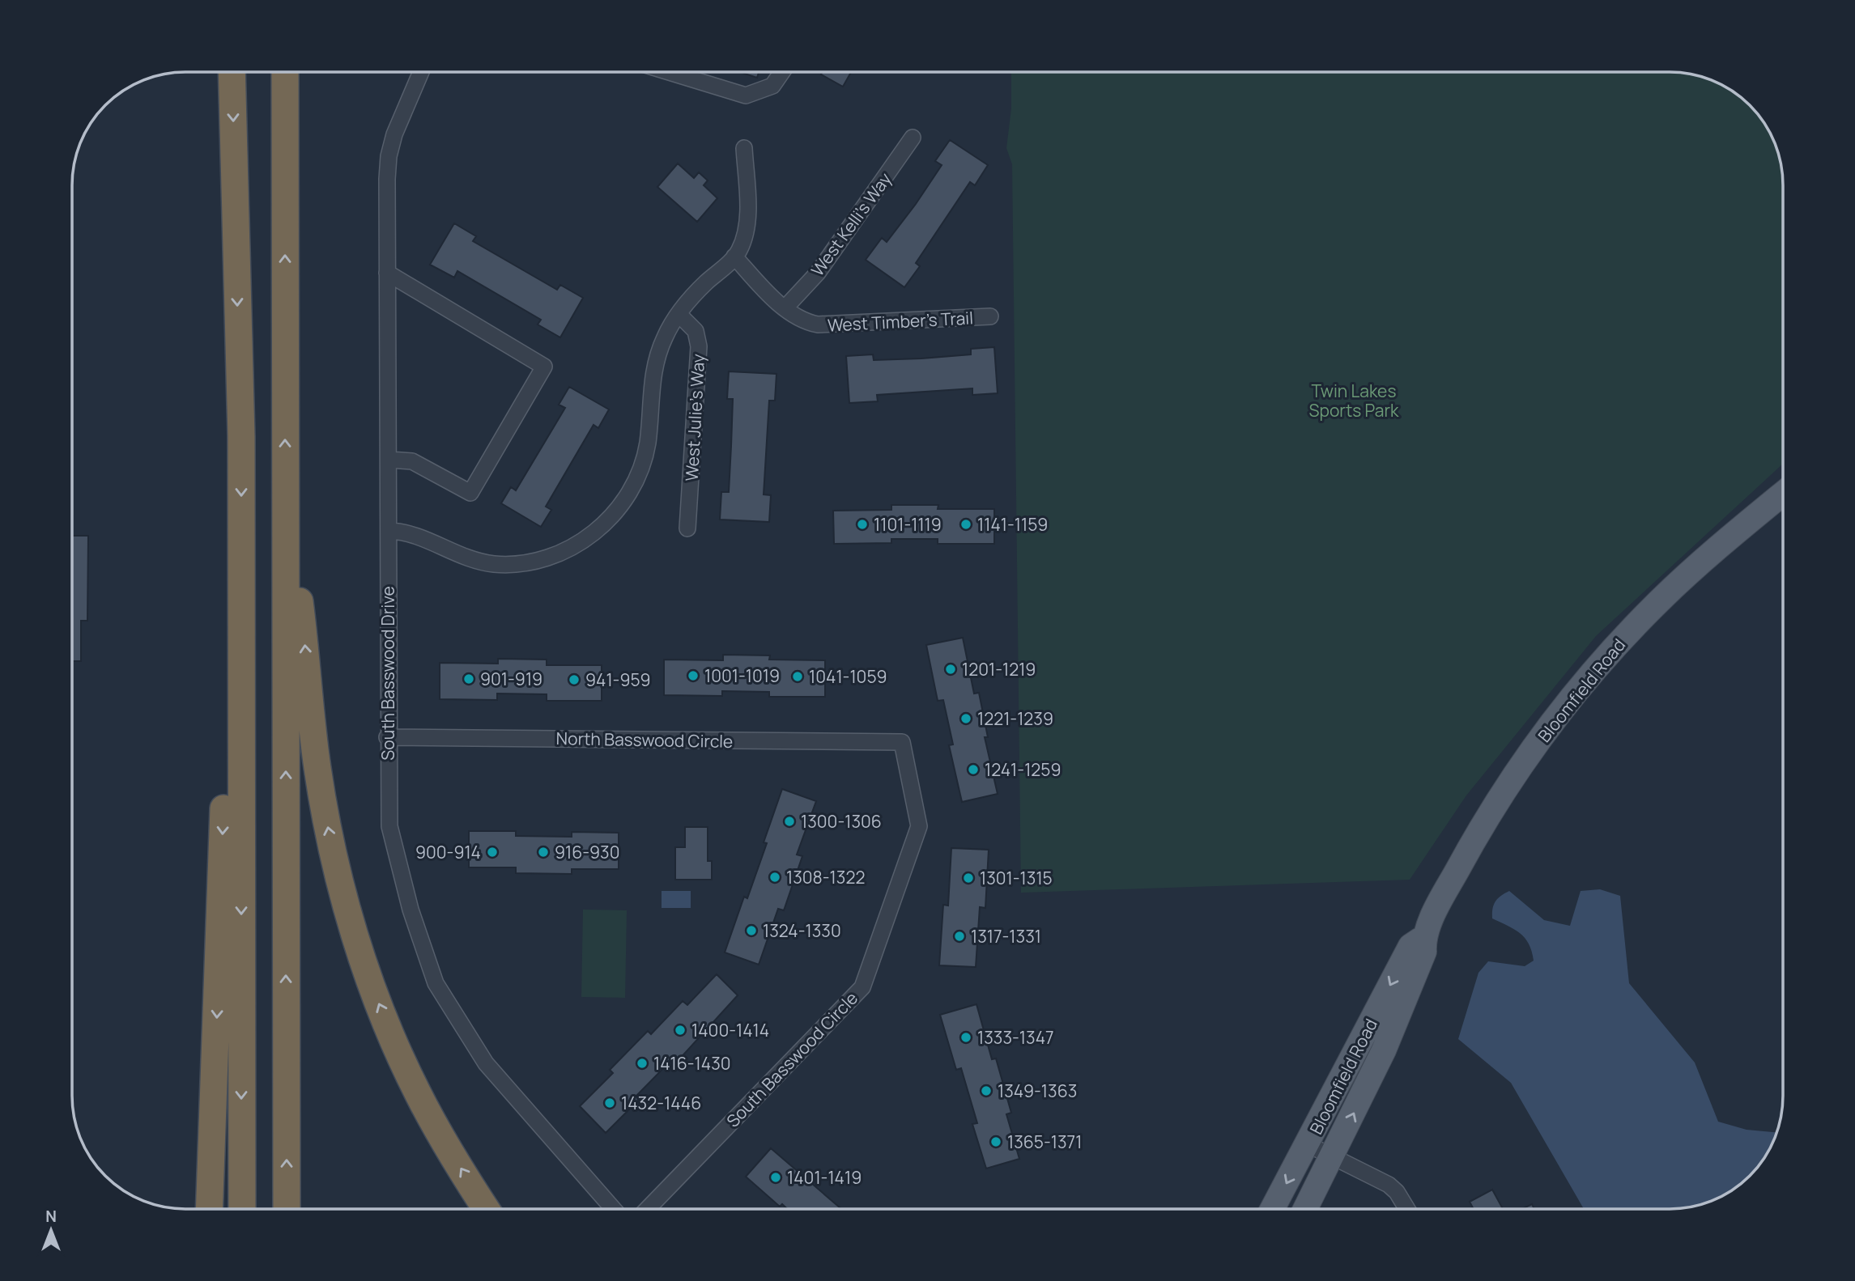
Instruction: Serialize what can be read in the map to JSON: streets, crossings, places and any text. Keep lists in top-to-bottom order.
{
  "streets": {
    "main road": ["Bloomfield Road"],
    "street": [
      "West Kelli's Way",
      "West Timber's Trail",
      "West Julie's Way",
      "South Basswood Drive",
      "North Basswood Circle",
      "South Basswood Circle"
    ]
  },
  "crossings": [
    ["West Kelli's Way", "West Timber's Trail"],
    ["South Basswood Drive", "North Basswood Circle"],
    ["North Basswood Circle", "South Basswood Circle"]
  ],
  "parks": ["Twin Lakes Sports Park"],
  "places": [
    "1101-1119",
    "1141-1159",
    "1201-1219",
    "1001-1019",
    "1041-1059",
    "901-919",
    "941-959",
    "1221-1239",
    "1241-1259",
    "1300-1306",
    "900-914",
    "916-930",
    "1308-1322",
    "1301-1315",
    "1324-1330",
    "1317-1331",
    "1400-1414",
    "1333-1347",
    "1416-1430",
    "1349-1363",
    "1432-1446",
    "1365-1371",
    "1401-1419"
  ],
  "north": "top"
}
